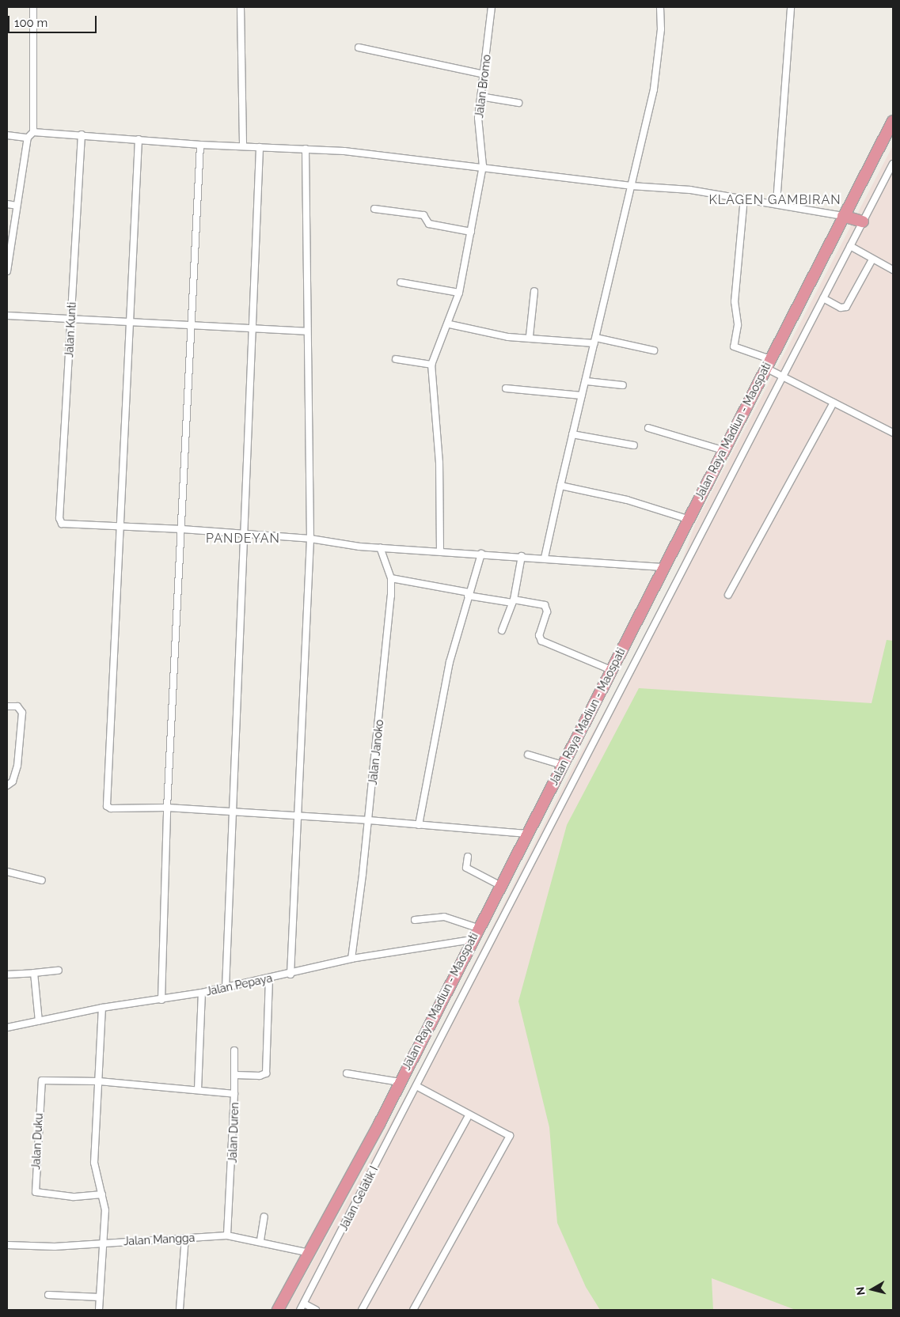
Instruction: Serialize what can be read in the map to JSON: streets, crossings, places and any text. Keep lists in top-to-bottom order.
{
  "streets": {
    "highway": ["Jalan Raya Madiun - Maospati"],
    "street": [
      "Jalan Bromo",
      "Jalan Kunti",
      "Jalan Janoko",
      "Jalan Pepaya",
      "Jalan Duren",
      "Jalan Duku",
      "Jalan Gelatik I",
      "Jalan Mangga"
    ]
  },
  "crossings": [
    ["Jalan Raya Madiun - Maospati", "Jalan Pepaya"],
    ["Jalan Raya Madiun - Maospati", "Jalan Mangga"],
    ["Jalan Janoko", "Jalan Pepaya"],
    ["Jalan Duren", "Jalan Duku"],
    ["Jalan Duren", "Jalan Mangga"]
  ],
  "districts": ["KLAGEN GAMBIRAN", "PANDEYAN"],
  "scale_bar": "100 m",
  "north": "left"
}
